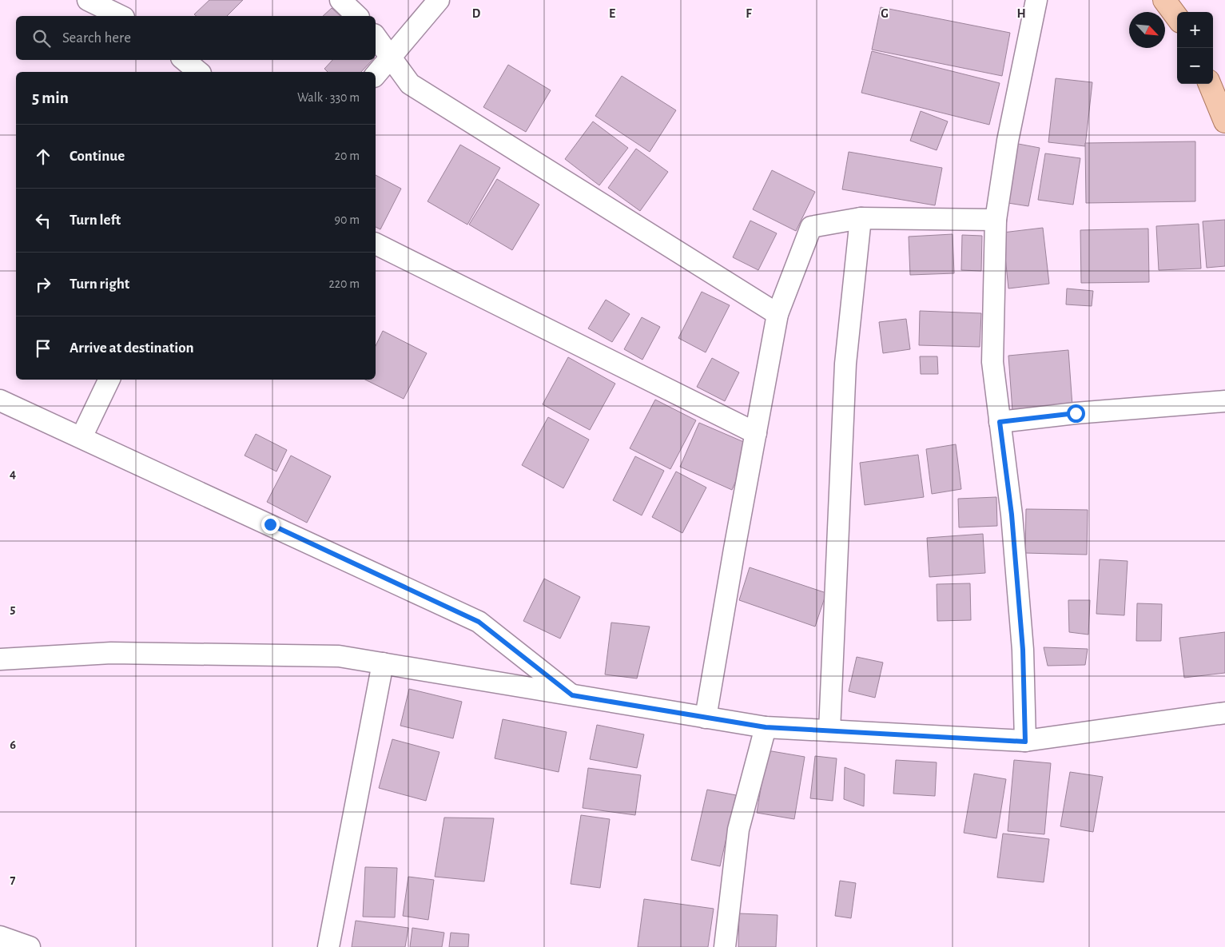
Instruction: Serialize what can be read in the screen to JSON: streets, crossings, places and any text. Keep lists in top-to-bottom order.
{
  "north": "bottom right",
  "page": {
    "map_buttons": ["+", "−"],
    "search": "Search here",
    "heading": ["5 min", "Walk · 330 m"],
    "list": [
      ["Continue", "20 m"],
      ["Turn left", "90 m"],
      ["Turn right", "220 m"],
      "Arrive at destination"
    ]
  },
  "grid": {
    "columns": [
      "D",
      "E",
      "F",
      "G",
      "H"
    ],
    "rows": [
      "4",
      "5",
      "6",
      "7"
    ]
  }
}
